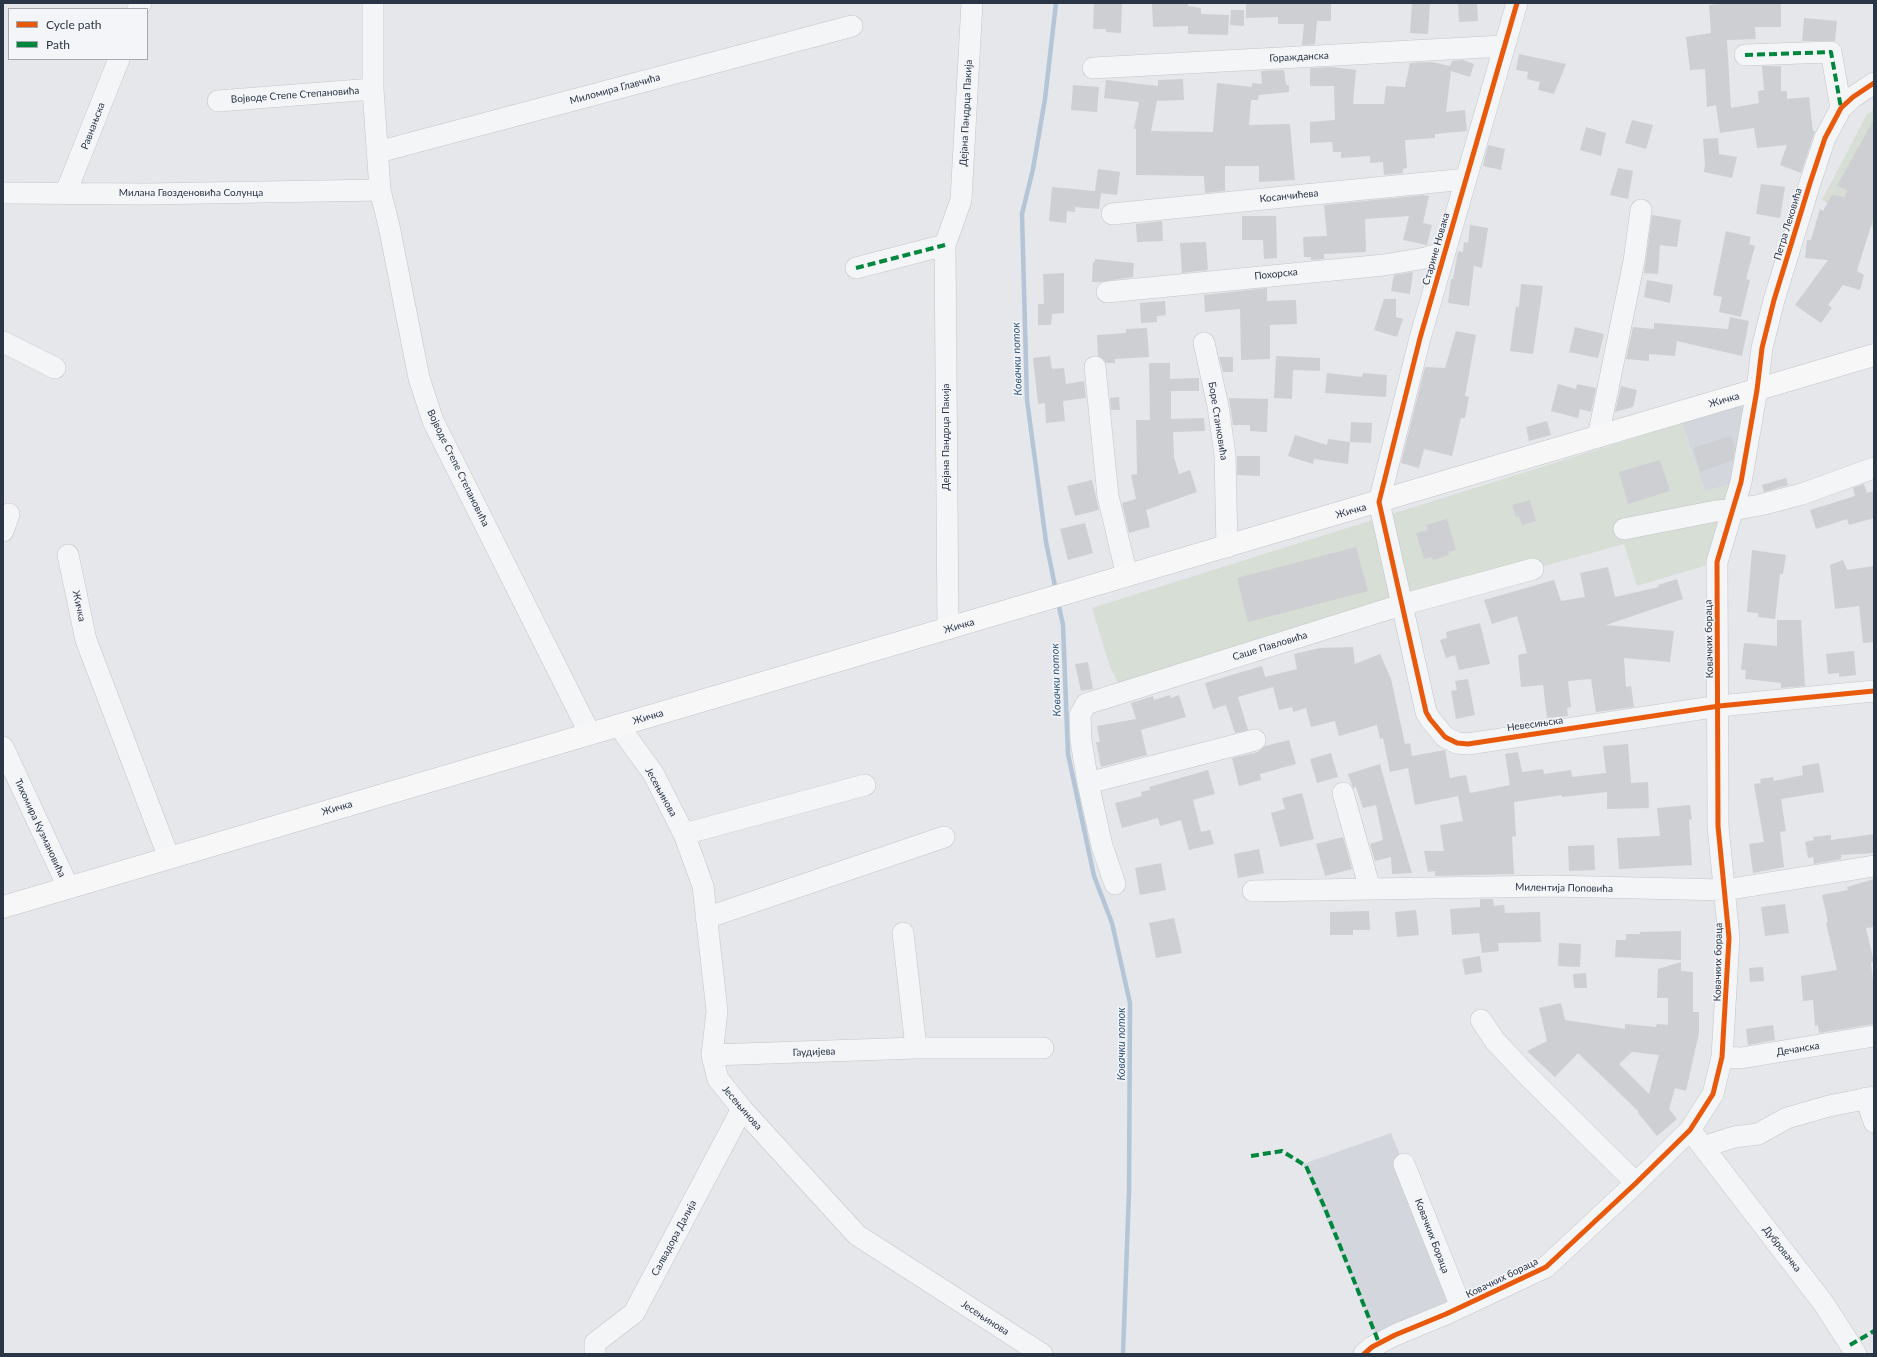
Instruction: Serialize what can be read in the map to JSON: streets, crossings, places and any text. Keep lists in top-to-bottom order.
{
  "streets": {
    "main road": ["Жичка"],
    "street": [
      "Горажданска",
      "Миломира Главчића",
      "Војводе Степе Степановића",
      "Дејана Пандрца Пакија",
      "Равнањска",
      "Милана Гвозденовића Солунца",
      "Косанчићева",
      "Петра Лековића",
      "Старине Новака",
      "Похорска",
      "Боре Станковића",
      "Ковачких бораца",
      "Саше Павловића",
      "Невесињска",
      "Јесењинова",
      "Тихомира Кузмановића",
      "Милентија Поповића",
      "Дечанска",
      "Гаудијева",
      "Ковачких Бораца",
      "Салвадора Далија",
      "Дубровачка"
    ]
  },
  "crossings": [
    ["Горажданска", "Старине Новака"],
    ["Миломира Главчића", "Војводе Степе Степановића"],
    ["Војводе Степе Степановића", "Милана Гвозденовића Солунца"],
    ["Војводе Степе Степановића", "Жичка"],
    ["Дејана Пандрца Пакија", "Жичка"],
    ["Равнањска", "Милана Гвозденовића Солунца"],
    ["Косанчићева", "Старине Новака"],
    ["Петра Лековића", "Жичка"],
    ["Петра Лековића", "Ковачких бораца"],
    ["Старине Новака", "Похорска"],
    ["Старине Новака", "Жичка"],
    ["Старине Новака", "Невесињска"],
    ["Жичка", "Боре Станковића"],
    ["Жичка", "Ковачких бораца"],
    ["Жичка", "Невесињска"],
    ["Жичка", "Јесењинова"],
    ["Жичка", "Тихомира Кузмановића"],
    ["Ковачких бораца", "Невесињска"],
    ["Ковачких бораца", "Милентија Поповића"],
    ["Ковачких бораца", "Дечанска"],
    ["Ковачких бораца", "Ковачких Бораца"],
    ["Ковачких бораца", "Дубровачка"],
    ["Саше Павловића", "Невесињска"],
    ["Јесењинова", "Гаудијева"],
    ["Јесењинова", "Салвадора Далија"]
  ],
  "water": ["Ковачки поток"],
  "legend": ["Cycle path", "Path"]
}
